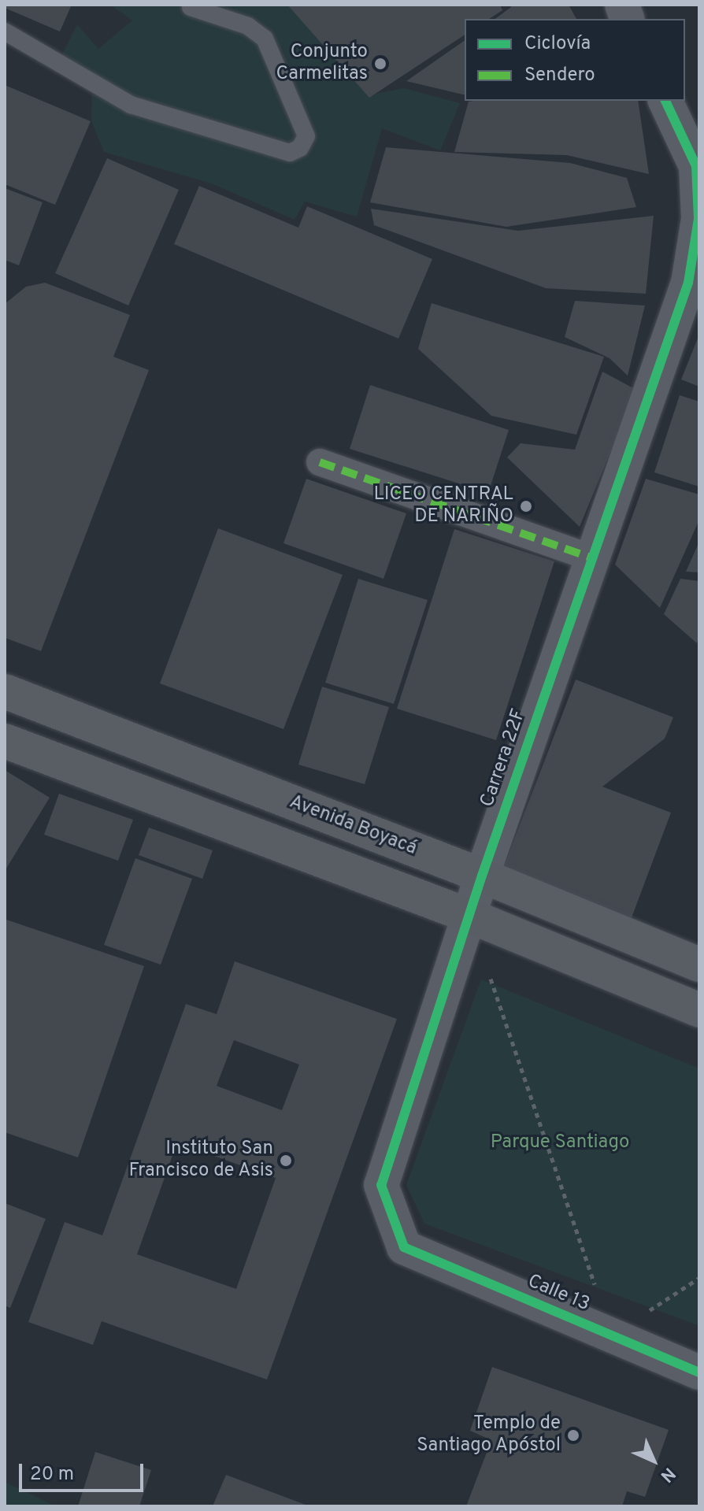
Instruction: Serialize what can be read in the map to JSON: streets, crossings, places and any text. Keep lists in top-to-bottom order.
{
  "streets": {
    "main road": ["Avenida Boyacá"],
    "street": ["Carrera 22F", "Calle 13"]
  },
  "crossings": [
    ["Carrera 22F", "Avenida Boyacá"],
    ["Carrera 22F", "Calle 13"]
  ],
  "parks": ["Parque Santiago"],
  "places": [
    "Conjunto Carmelitas",
    "LICEO CENTRAL DE NARIÑO",
    "Instituto San Francisco de Asis",
    "Templo de Santiago Apóstol"
  ],
  "legend": ["Ciclovía", "Sendero"],
  "scale_bar": "20 m",
  "north": "bottom right"
}
